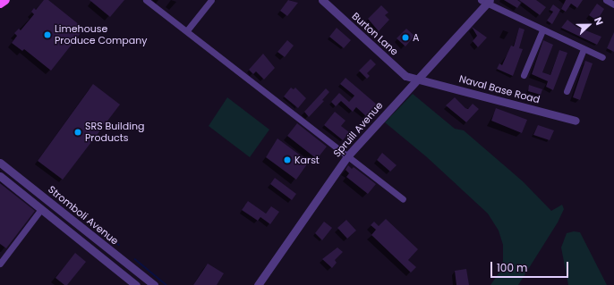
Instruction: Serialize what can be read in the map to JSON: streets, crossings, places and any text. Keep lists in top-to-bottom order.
{
  "streets": {
    "street": [
      "Burton Lane",
      "Naval Base Road",
      "Spruill Avenue",
      "Stromboli Avenue"
    ]
  },
  "crossings": [
    ["Burton Lane", "Naval Base Road"],
    ["Burton Lane", "Spruill Avenue"],
    ["Naval Base Road", "Spruill Avenue"]
  ],
  "places": [
    "Limehouse Produce Company",
    "A",
    "SRS Building Products",
    "Karst"
  ],
  "scale_bar": "100 m",
  "north": "right"
}
